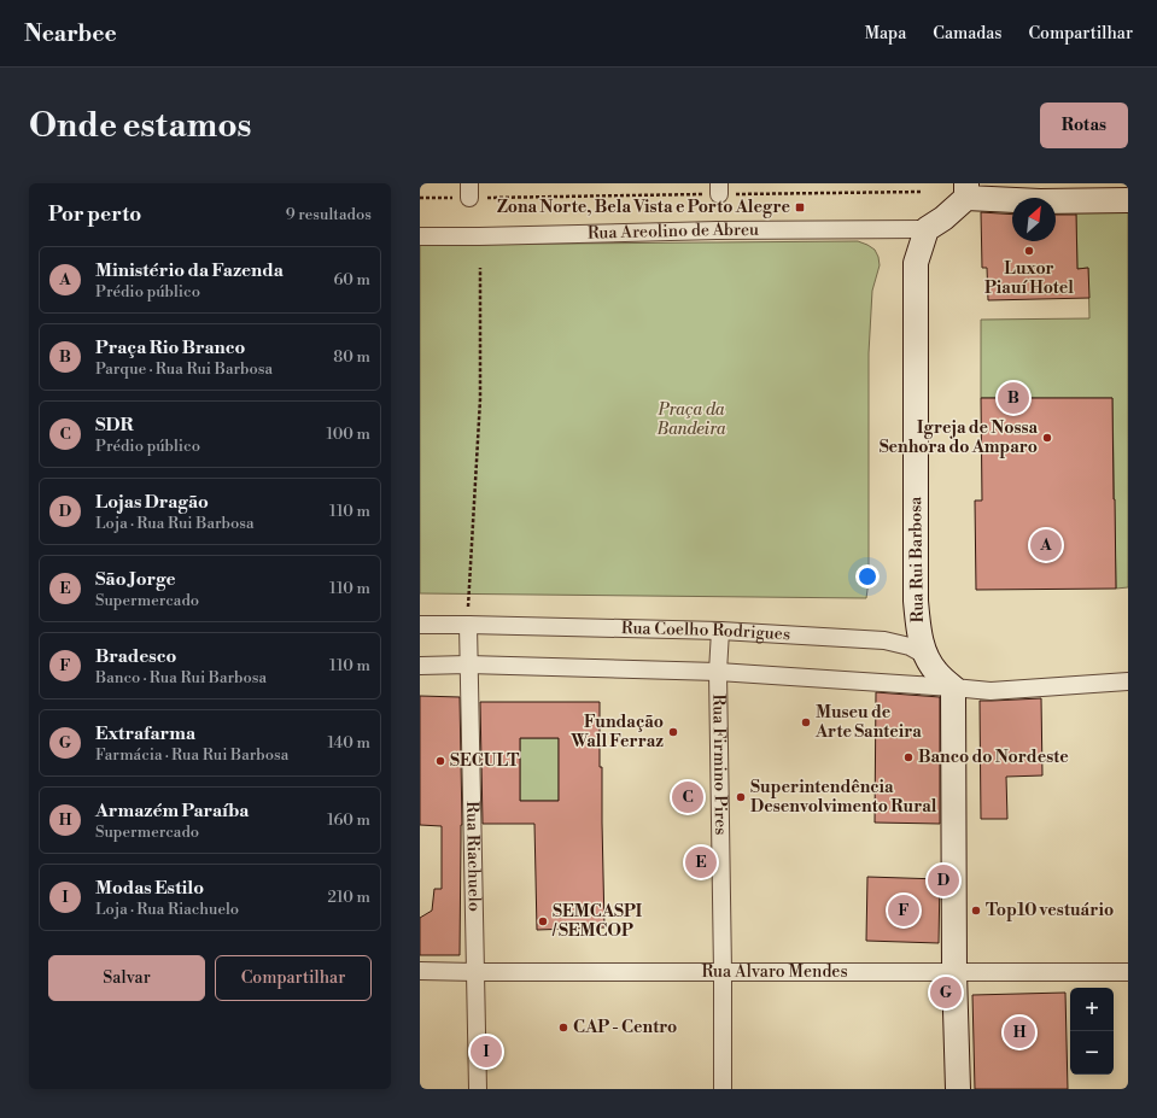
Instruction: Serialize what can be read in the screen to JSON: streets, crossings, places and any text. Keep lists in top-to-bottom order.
{
  "streets": {
    "street": [
      "Rua Areolino de Abreu",
      "Rua Rui Barbosa",
      "Rua Coelho Rodrigues",
      "Rua Firmino Pires",
      "Rua Riachuelo",
      "Rua Alvaro Mendes"
    ]
  },
  "crossings": [
    ["Rua Areolino de Abreu", "Rua Rui Barbosa"],
    ["Rua Rui Barbosa", "Rua Coelho Rodrigues"],
    ["Rua Coelho Rodrigues", "Rua Firmino Pires"],
    ["Rua Coelho Rodrigues", "Rua Riachuelo"],
    ["Rua Firmino Pires", "Rua Alvaro Mendes"],
    ["Rua Riachuelo", "Rua Alvaro Mendes"]
  ],
  "parks": ["Praça da Bandeira"],
  "places": {
    "transit": ["Zona Norte, Bela Vista e Porto Alegre"],
    "other": [
      "Luxor Piauí Hotel",
      "Igreja de Nossa Senhora do Amparo",
      "Museu de Arte Santeira",
      "Fundação Wall Ferraz",
      "Banco do Nordeste",
      "SECULT",
      "Superintendência Desenvolvimento Rural",
      "Top10 vestuário",
      "SEMCASPI / SEMCOP",
      "CAP - Centro"
    ]
  },
  "north": "top right",
  "page": {
    "header": "Nearbee",
    "nav": ["Mapa", "Camadas", "Compartilhar"],
    "buttons": [
      "Rotas",
      ["Salvar", "Compartilhar"]
    ],
    "title": "Onde estamos",
    "heading": ["Por perto", "9 resultados"],
    "list": [
      {
        "mark": "A",
        "name": "Ministério da Fazenda",
        "note": "Prédio público",
        "value": "60 m"
      },
      {
        "mark": "B",
        "name": "Praça Rio Branco",
        "note": "Parque · Rua Rui Barbosa",
        "value": "80 m"
      },
      {
        "mark": "C",
        "name": "SDR",
        "note": "Prédio público",
        "value": "100 m"
      },
      {
        "mark": "D",
        "name": "Lojas Dragão",
        "note": "Loja · Rua Rui Barbosa",
        "value": "110 m"
      },
      {
        "mark": "E",
        "name": "São Jorge",
        "note": "Supermercado",
        "value": "110 m"
      },
      {
        "mark": "F",
        "name": "Bradesco",
        "note": "Banco · Rua Rui Barbosa",
        "value": "110 m"
      },
      {
        "mark": "G",
        "name": "Extrafarma",
        "note": "Farmácia · Rua Rui Barbosa",
        "value": "140 m"
      },
      {
        "mark": "H",
        "name": "Armazém Paraíba",
        "note": "Supermercado",
        "value": "160 m"
      },
      {
        "mark": "I",
        "name": "Modas Estilo",
        "note": "Loja · Rua Riachuelo",
        "value": "210 m"
      }
    ],
    "pins": [
      "B",
      "A",
      "C",
      "E",
      "D",
      "F",
      "G",
      "H",
      "I"
    ],
    "map_buttons": ["+", "−"]
  }
}
